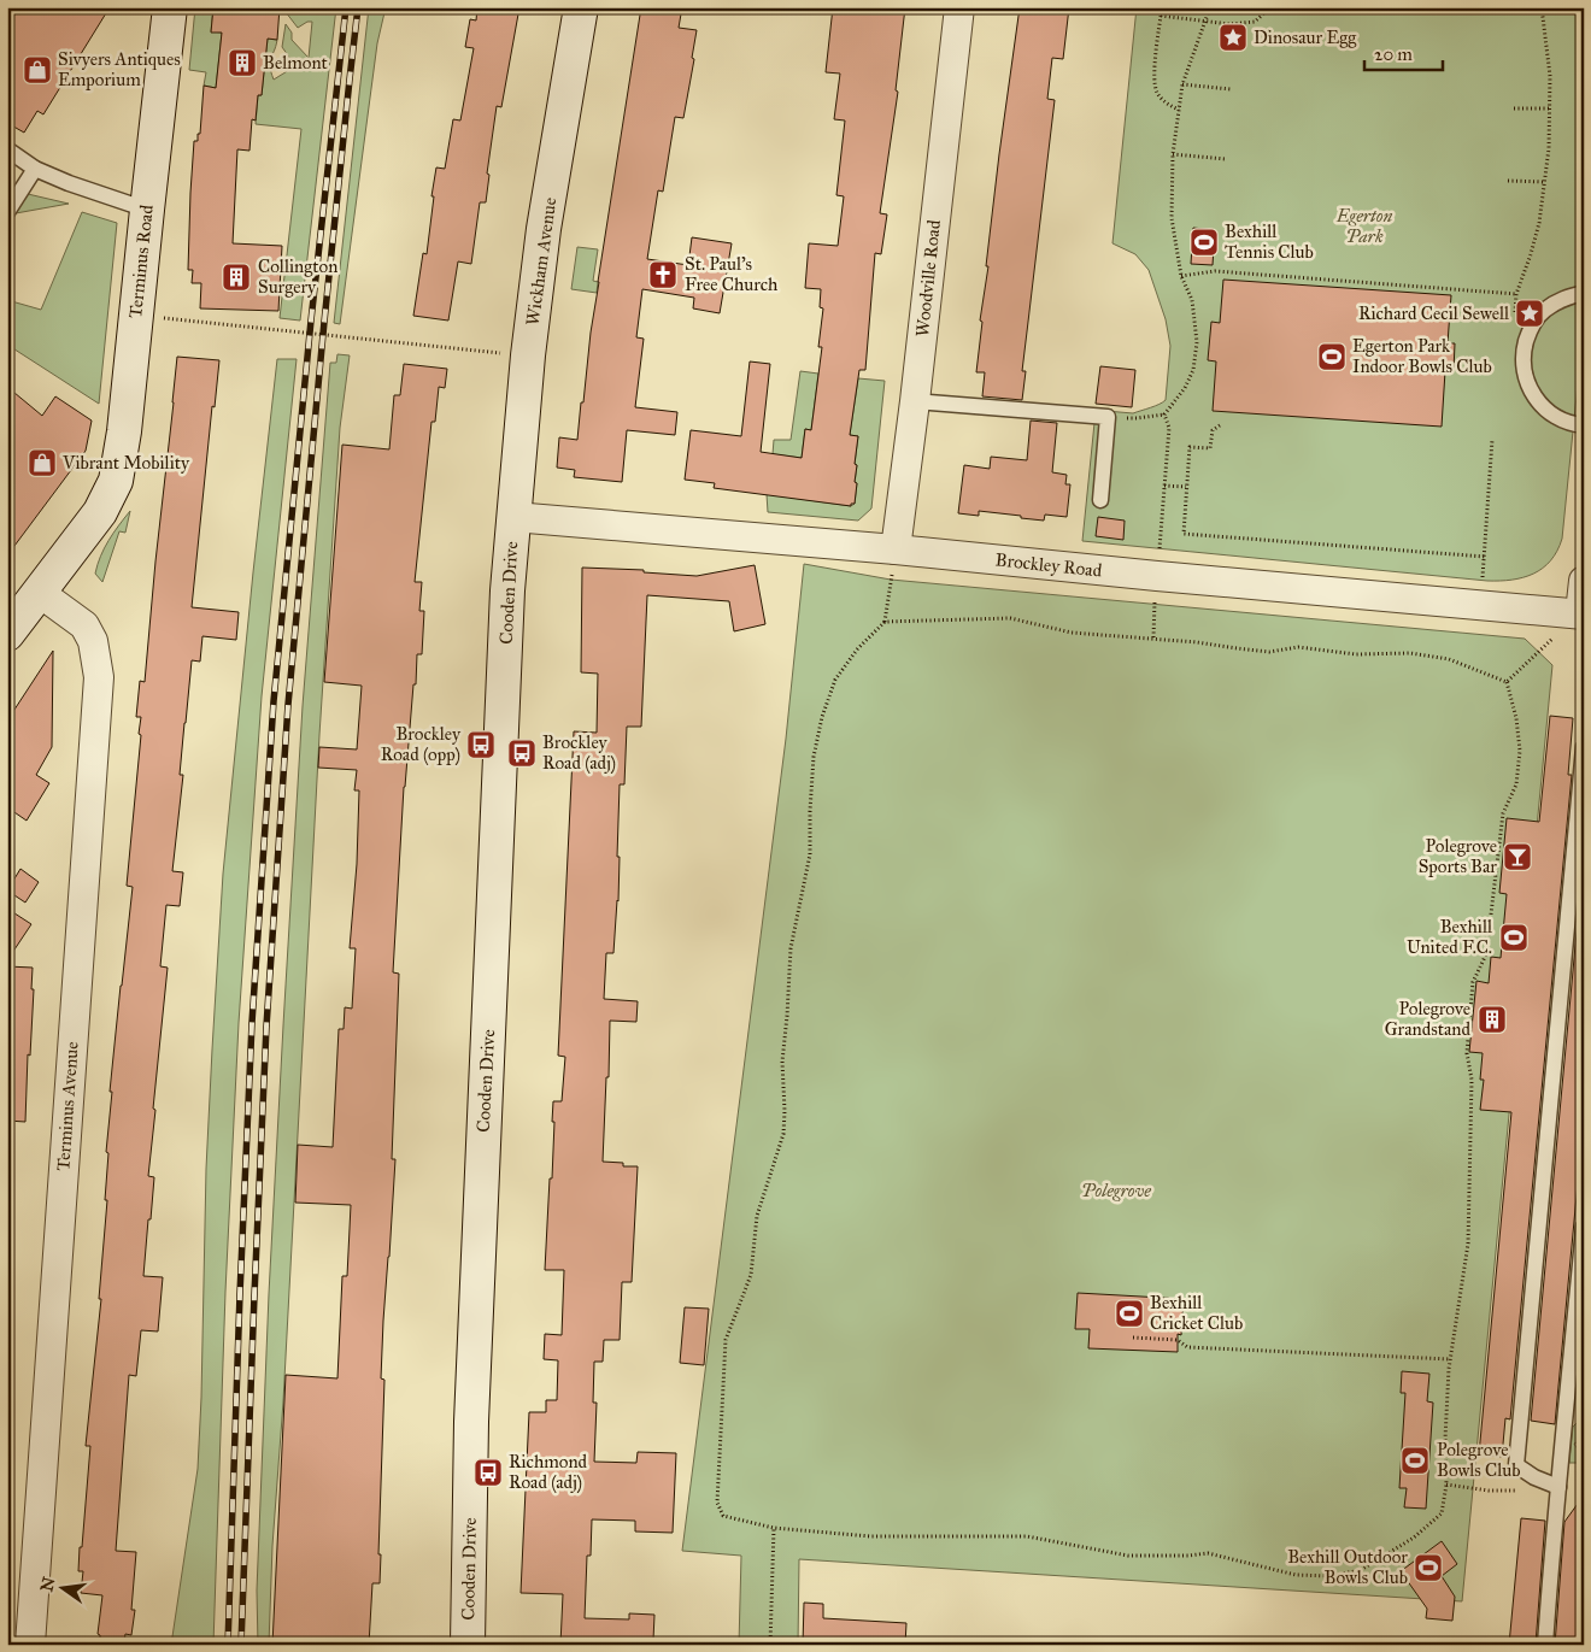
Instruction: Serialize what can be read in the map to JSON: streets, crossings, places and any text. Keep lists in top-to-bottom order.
{
  "streets": {
    "street": [
      "Terminus Road",
      "Wickham Avenue",
      "Woodville Road",
      "Brockley Road",
      "Cooden Drive",
      "Terminus Avenue"
    ]
  },
  "crossings": [
    ["Terminus Road", "Terminus Avenue"],
    ["Wickham Avenue", "Brockley Road"],
    ["Wickham Avenue", "Cooden Drive"],
    ["Woodville Road", "Brockley Road"],
    ["Brockley Road", "Cooden Drive"]
  ],
  "parks": ["Egerton Park", "Polegrove"],
  "places": {
    "place": ["Dinosaur Egg", "Richard Cecil Sewell"],
    "building": ["Belmont", "Collington Surgery", "Polegrove Grandstand"],
    "shop": ["Sivyers Antiques Emporium", "Vibrant Mobility"],
    "sports": [
      "Bexhill Tennis Club",
      "Egerton Park Indoor Bowls Club",
      "Bexhill United F.C.",
      "Bexhill Cricket Club",
      "Polegrove Bowls Club",
      "Bexhill Outdoor Bowls Club"
    ],
    "church": ["St. Paul's Free Church"],
    "bus stop": ["Brockley Road (opp)", "Brockley Road (adj)", "Richmond Road (adj)"],
    "bar": ["Polegrove Sports Bar"]
  },
  "scale_bar": "20 m",
  "north": "left"
}
